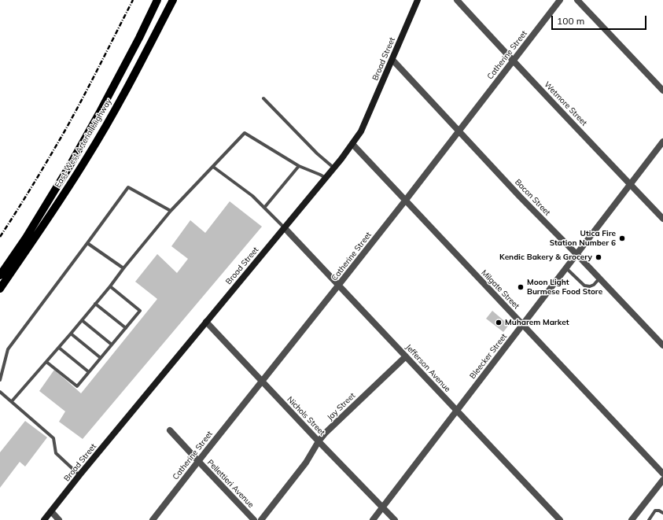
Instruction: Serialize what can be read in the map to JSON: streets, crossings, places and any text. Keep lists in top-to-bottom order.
{
  "streets": {
    "main road": ["Broad Street", "East-West Arterial Highway"],
    "street": [
      "Catherine Street",
      "Wetmore Street",
      "Bacon Street",
      "Milgate Street",
      "Bleecker Street",
      "Jefferson Avenue",
      "Jay Street",
      "Nichols Street",
      "Pellettieri Avenue"
    ]
  },
  "crossings": [
    ["Catherine Street", "Wetmore Street"],
    ["Catherine Street", "Bacon Street"],
    ["Catherine Street", "Milgate Street"],
    ["Catherine Street", "Jefferson Avenue"],
    ["Catherine Street", "Nichols Street"],
    ["Catherine Street", "Pellettieri Avenue"],
    ["Broad Street", "Bacon Street"],
    ["Broad Street", "Milgate Street"],
    ["Broad Street", "Jefferson Avenue"],
    ["Broad Street", "Nichols Street"],
    ["Wetmore Street", "Bleecker Street"],
    ["Bacon Street", "Bleecker Street"],
    ["Milgate Street", "Bleecker Street"],
    ["Bleecker Street", "Jefferson Avenue"],
    ["Bleecker Street", "Nichols Street"],
    ["Jefferson Avenue", "Jay Street"],
    ["Jay Street", "Nichols Street"]
  ],
  "places": [
    "Utica Fire Station Number 6",
    "Kendic Bakery & Grocery",
    "Moon Light Burmese Food Store",
    "Muharem Market"
  ],
  "scale_bar": "100 m"
}
